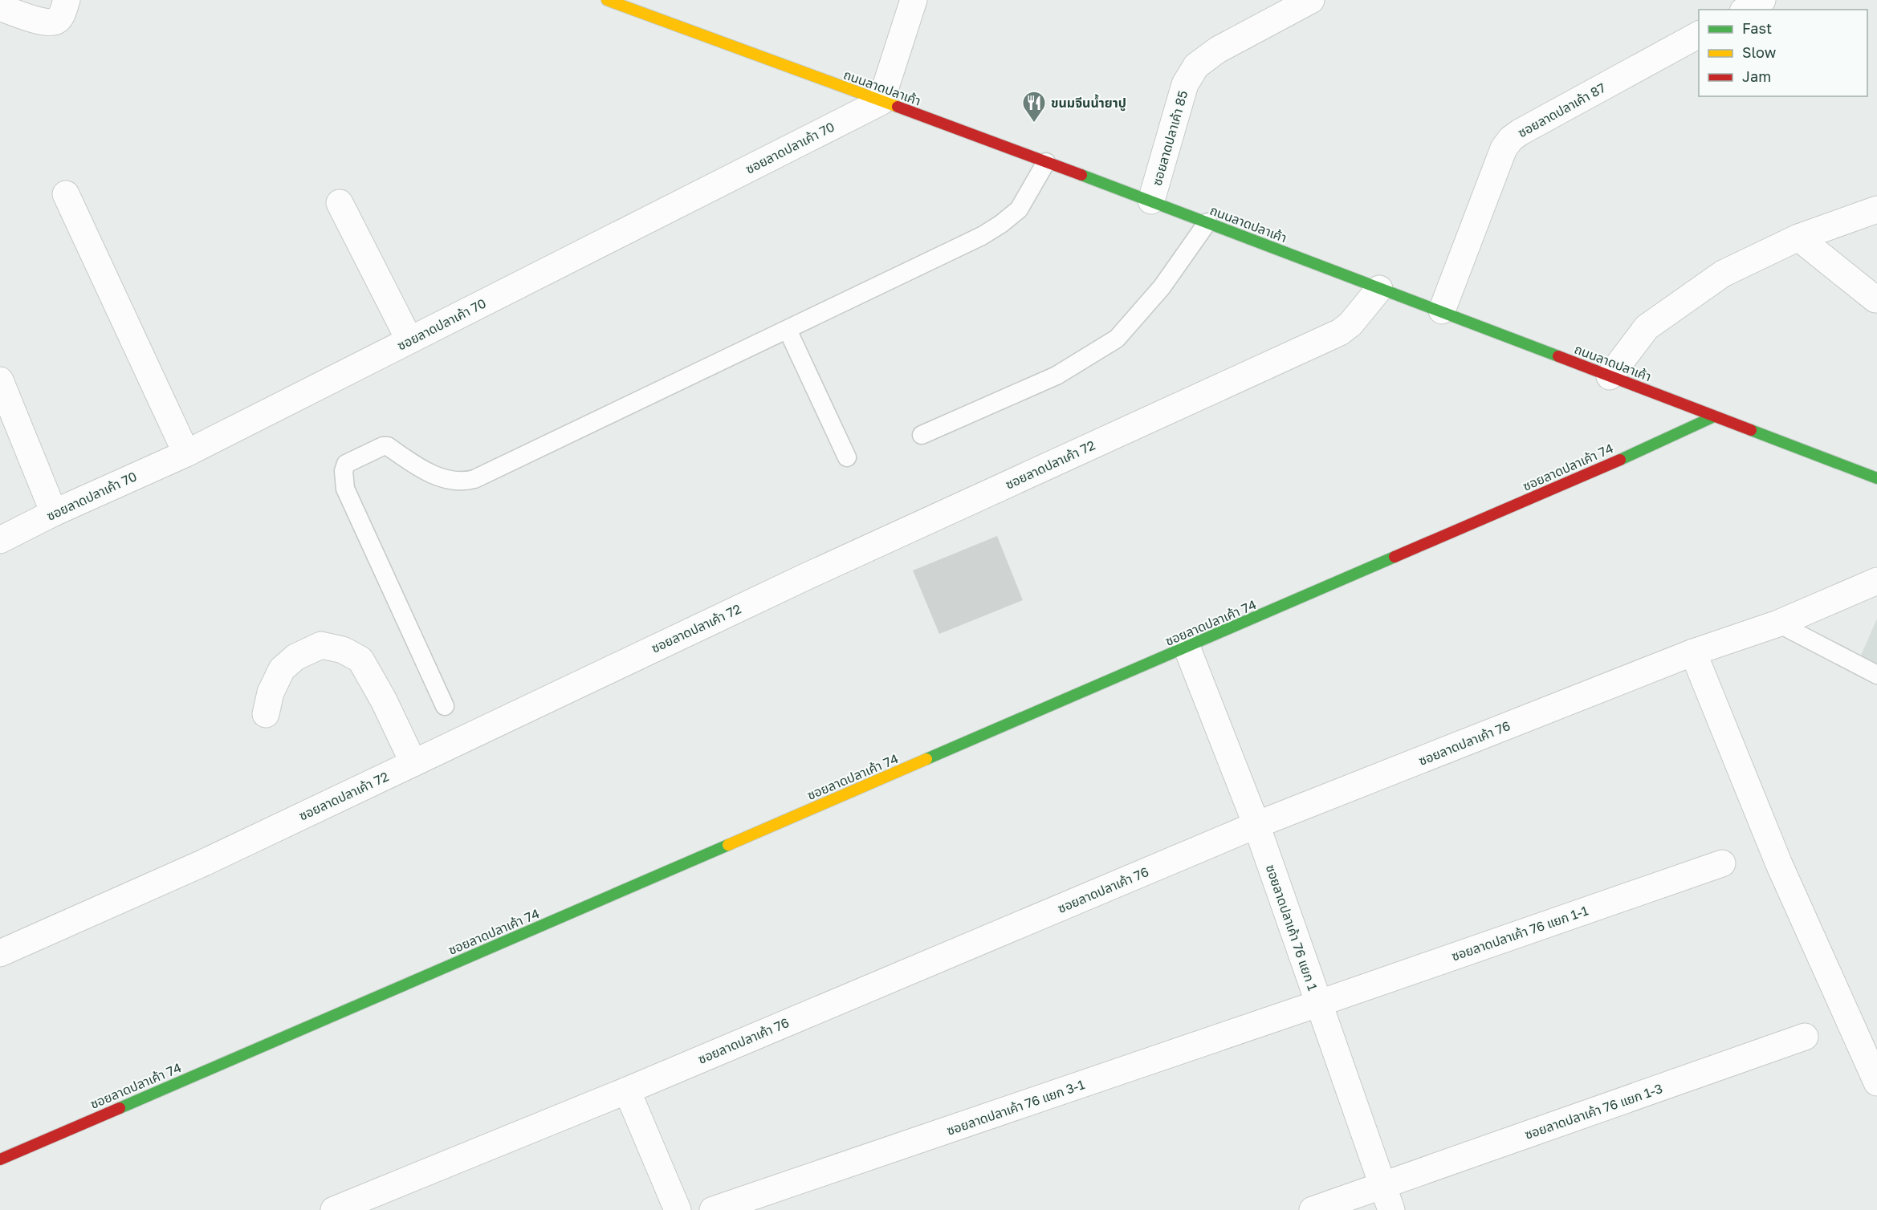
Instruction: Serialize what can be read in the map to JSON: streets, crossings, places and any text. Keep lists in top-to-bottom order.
{
  "streets": {
    "street": [
      "ถนนลาดปลาเค้า",
      "ซอยลาดปลาเค้า 87",
      "ซอยลาดปลาเค้า 85",
      "ซอยลาดปลาเค้า 70",
      "ซอยลาดปลาเค้า 72",
      "ซอยลาดปลาเค้า 74",
      "ซอยลาดปลาเค้า 76",
      "ซอยลาดปลาเค้า 76 แยก 1",
      "ซอยลาดปลาเค้า 76 แยก 1-1",
      "ซอยลาดปลาเค้า 76 แยก 3-1",
      "ซอยลาดปลาเค้า 76 แยก 1-3"
    ]
  },
  "crossings": [
    ["ถนนลาดปลาเค้า", "ซอยลาดปลาเค้า 87"],
    ["ถนนลาดปลาเค้า", "ซอยลาดปลาเค้า 85"],
    ["ถนนลาดปลาเค้า", "ซอยลาดปลาเค้า 70"],
    ["ถนนลาดปลาเค้า", "ซอยลาดปลาเค้า 72"],
    ["ถนนลาดปลาเค้า", "ซอยลาดปลาเค้า 74"],
    ["ซอยลาดปลาเค้า 74", "ซอยลาดปลาเค้า 76 แยก 1"],
    ["ซอยลาดปลาเค้า 76", "ซอยลาดปลาเค้า 76 แยก 1"],
    ["ซอยลาดปลาเค้า 76 แยก 1", "ซอยลาดปลาเค้า 76 แยก 1-1"],
    ["ซอยลาดปลาเค้า 76 แยก 1", "ซอยลาดปลาเค้า 76 แยก 3-1"],
    ["ซอยลาดปลาเค้า 76 แยก 1", "ซอยลาดปลาเค้า 76 แยก 1-3"],
    ["ซอยลาดปลาเค้า 76 แยก 1-1", "ซอยลาดปลาเค้า 76 แยก 3-1"]
  ],
  "places": {
    "restaurant": ["ขนมจีนน้ำยาปู"]
  },
  "legend": ["Fast", "Slow", "Jam"]
}
